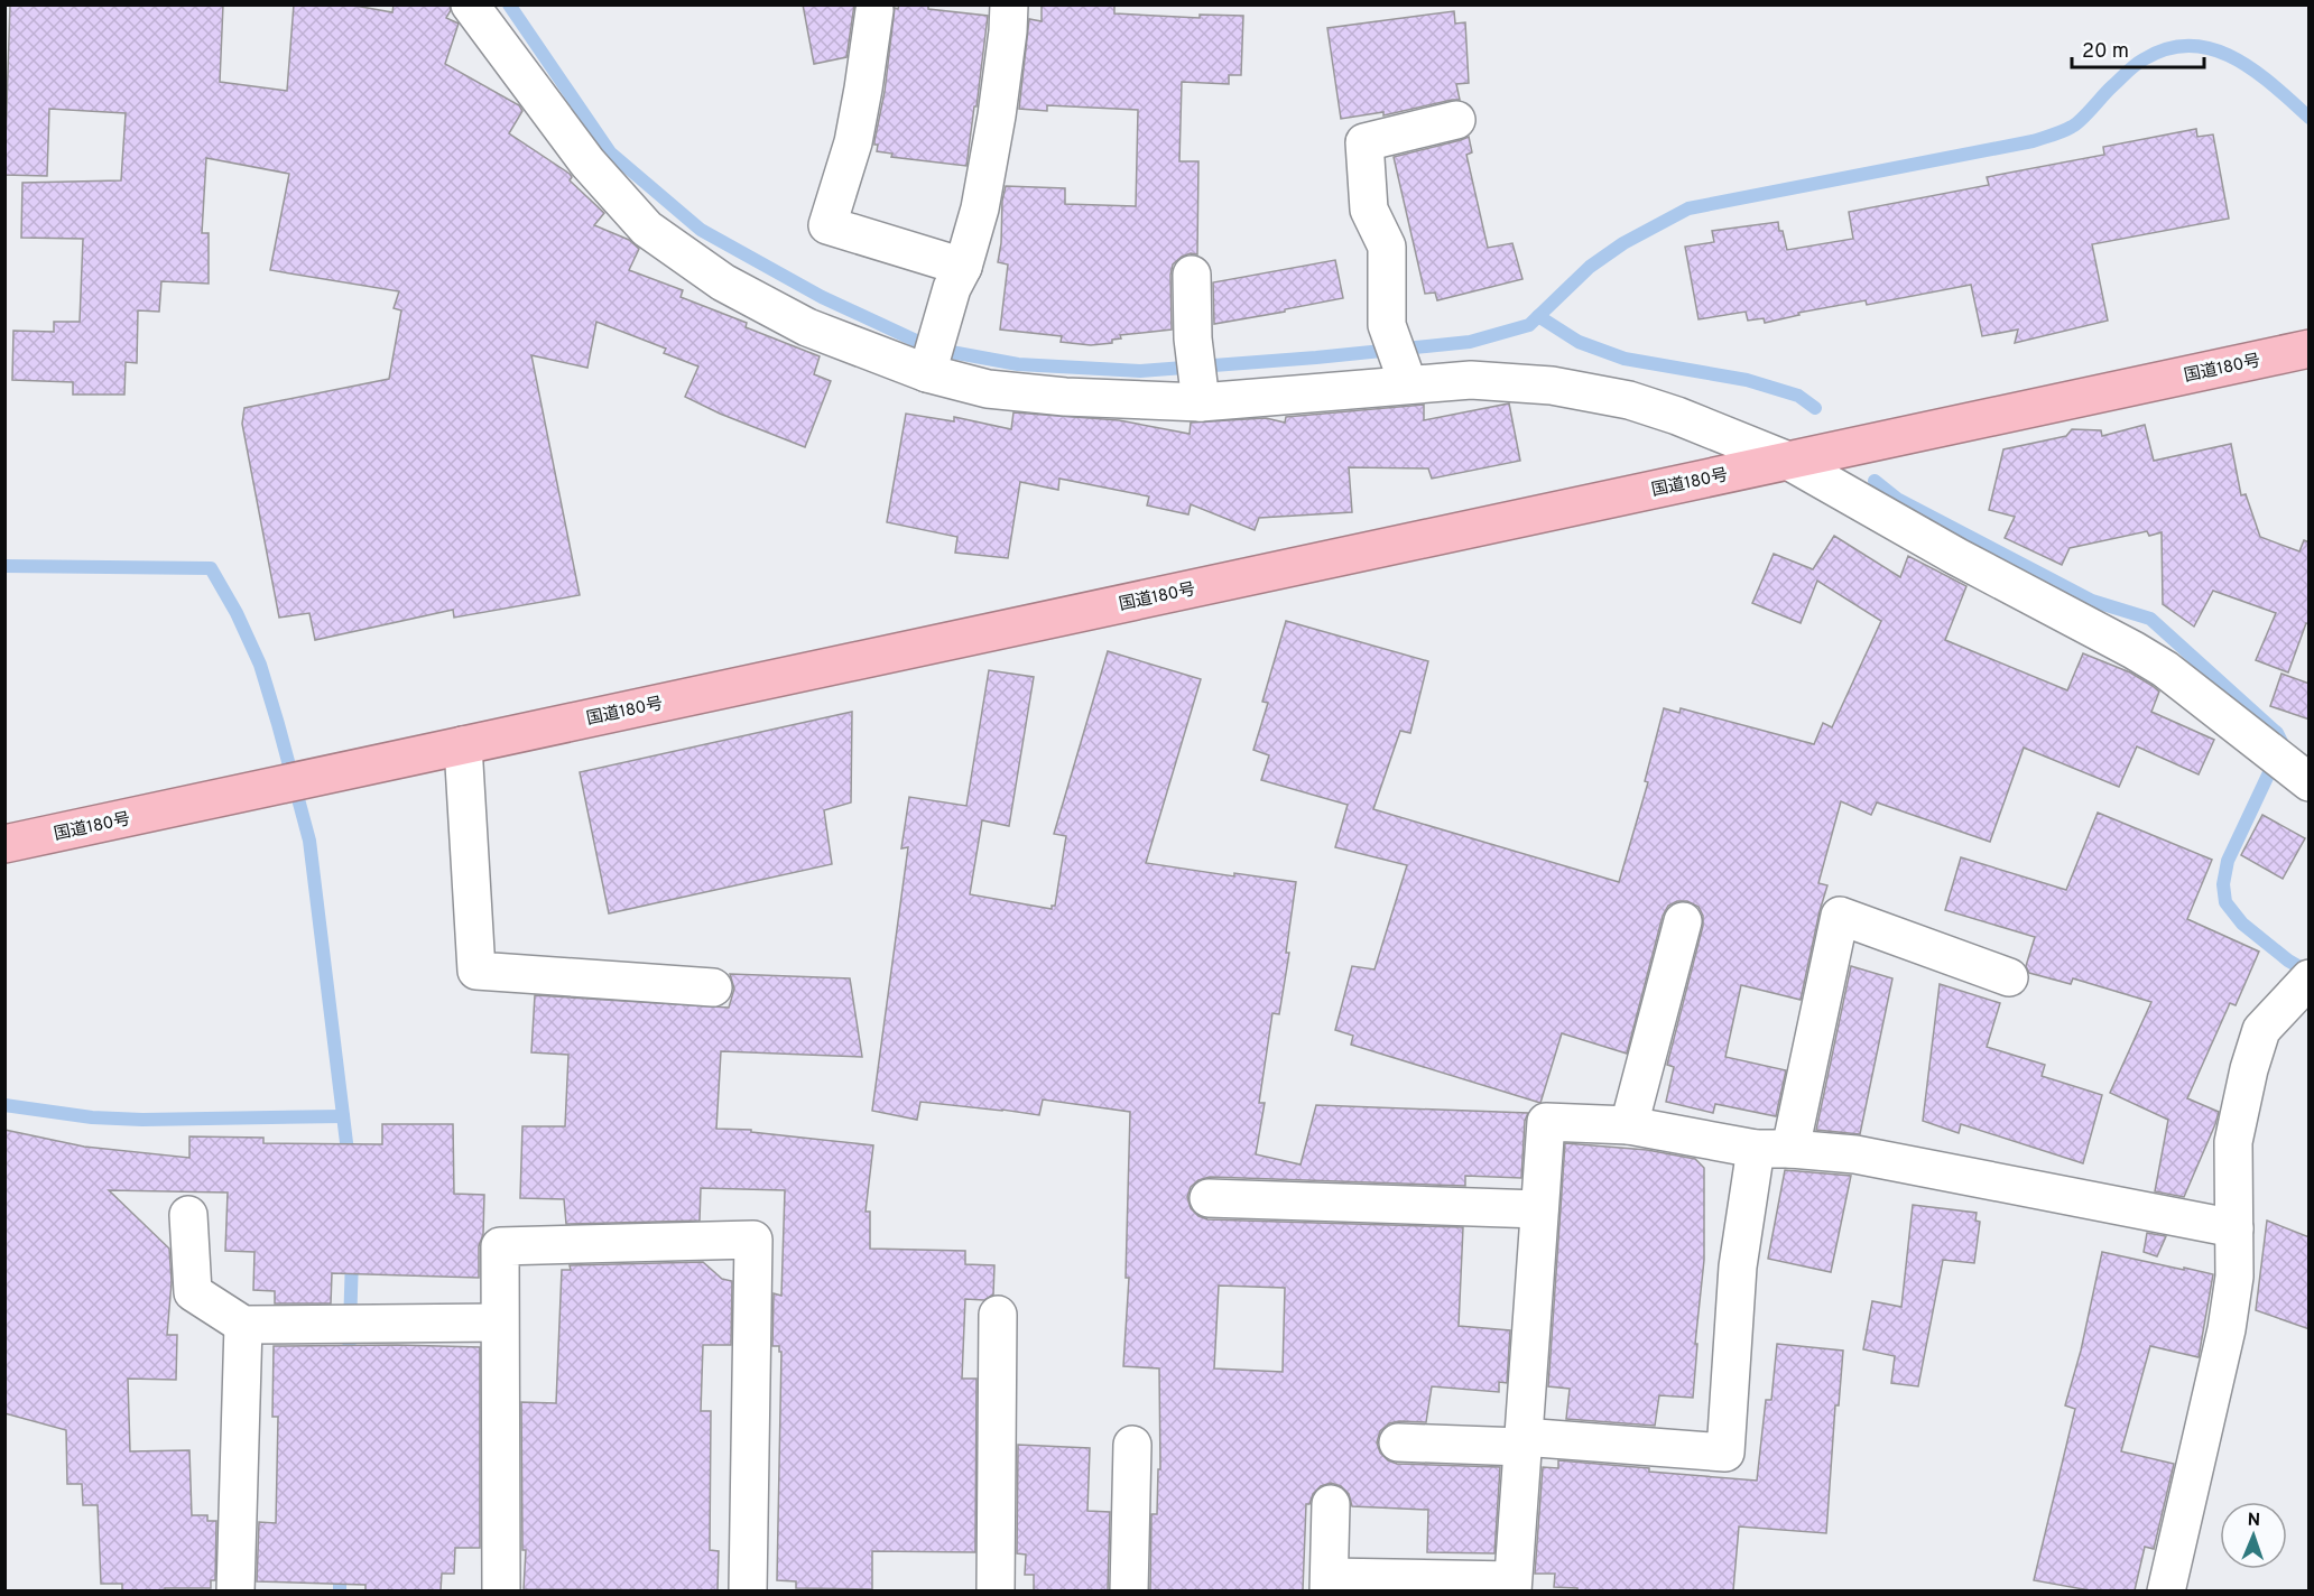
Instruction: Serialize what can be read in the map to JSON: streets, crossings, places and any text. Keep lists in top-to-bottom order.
{
  "streets": {
    "highway": ["国道180号"]
  },
  "scale_bar": "20 m",
  "north": "top"
}
